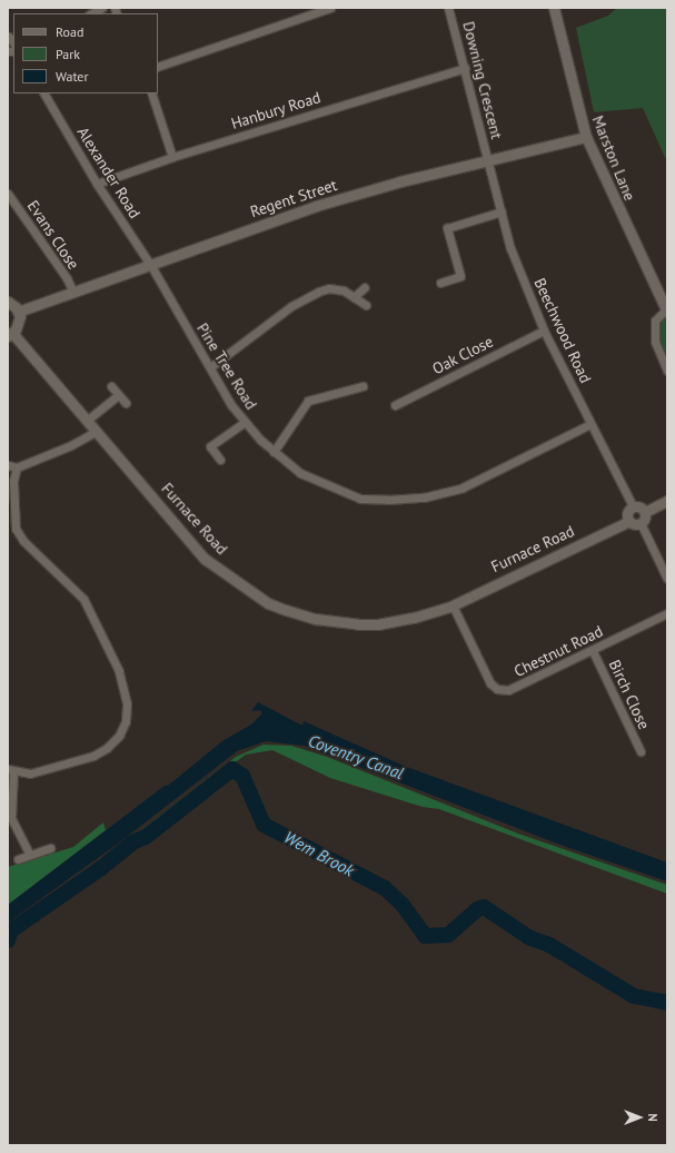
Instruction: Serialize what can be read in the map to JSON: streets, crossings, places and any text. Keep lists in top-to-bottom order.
{
  "streets": {
    "street": [
      "Downing Crescent",
      "Hanbury Road",
      "Marston Lane",
      "Alexander Road",
      "Regent Street",
      "Evans Close",
      "Beechwood Road",
      "Oak Close",
      "Pine Tree Road",
      "Furnace Road",
      "Chestnut Road",
      "Birch Close"
    ]
  },
  "crossings": [
    ["Downing Crescent", "Hanbury Road"],
    ["Downing Crescent", "Regent Street"],
    ["Downing Crescent", "Beechwood Road"],
    ["Hanbury Road", "Alexander Road"],
    ["Marston Lane", "Regent Street"],
    ["Alexander Road", "Regent Street"],
    ["Alexander Road", "Pine Tree Road"],
    ["Regent Street", "Evans Close"],
    ["Regent Street", "Beechwood Road"],
    ["Regent Street", "Pine Tree Road"],
    ["Beechwood Road", "Oak Close"],
    ["Beechwood Road", "Pine Tree Road"],
    ["Beechwood Road", "Furnace Road"],
    ["Furnace Road", "Chestnut Road"],
    ["Chestnut Road", "Birch Close"]
  ],
  "water": ["Coventry Canal", "Wem Brook"],
  "legend": ["Road", "Park", "Water"],
  "north": "right"
}
